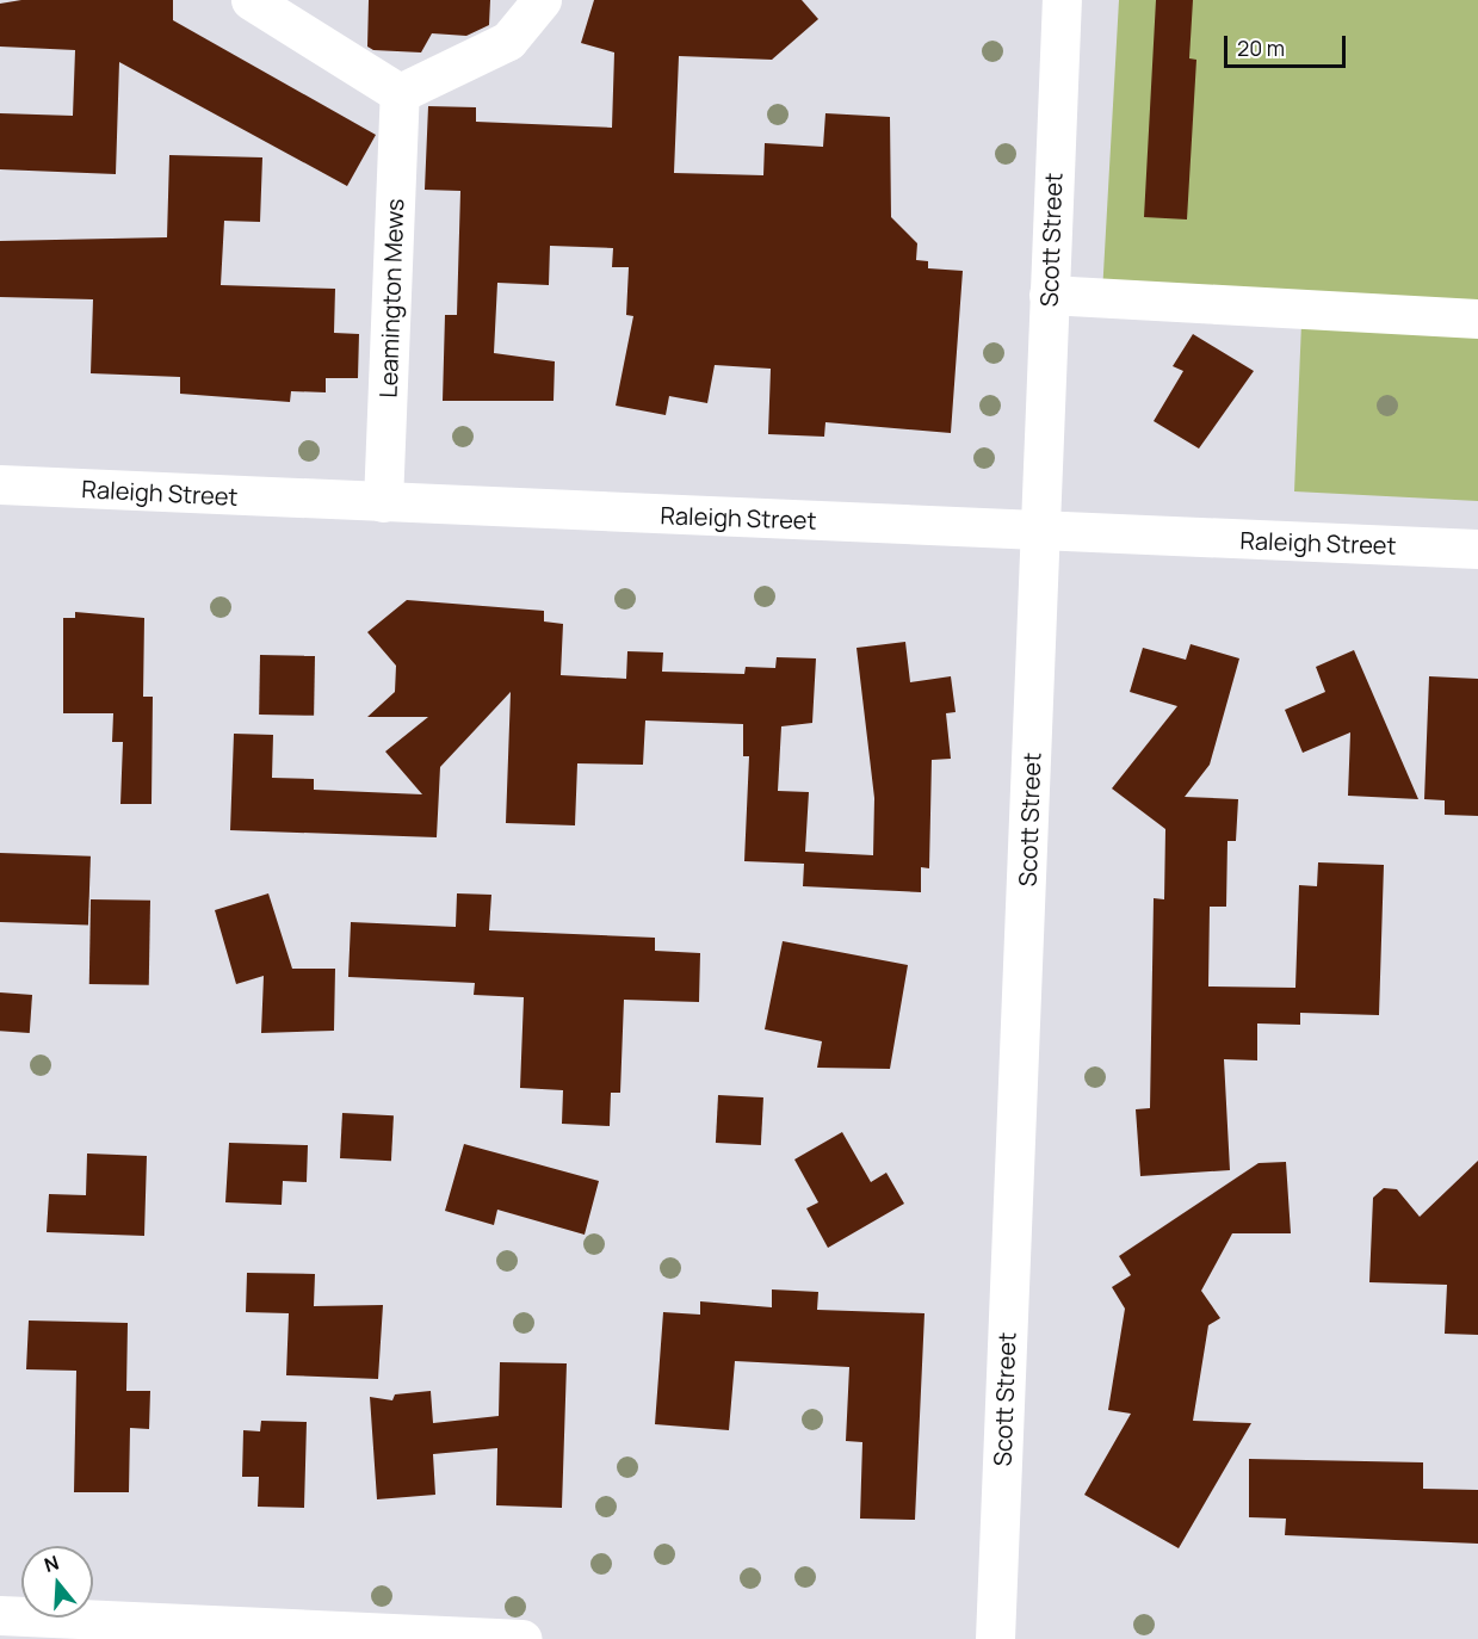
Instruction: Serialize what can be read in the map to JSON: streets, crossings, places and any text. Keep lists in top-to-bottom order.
{
  "streets": {
    "street": ["Scott Street", "Leamington Mews", "Raleigh Street"]
  },
  "crossings": [
    ["Scott Street", "Raleigh Street"],
    ["Leamington Mews", "Raleigh Street"]
  ],
  "scale_bar": "20 m",
  "north": "top"
}
